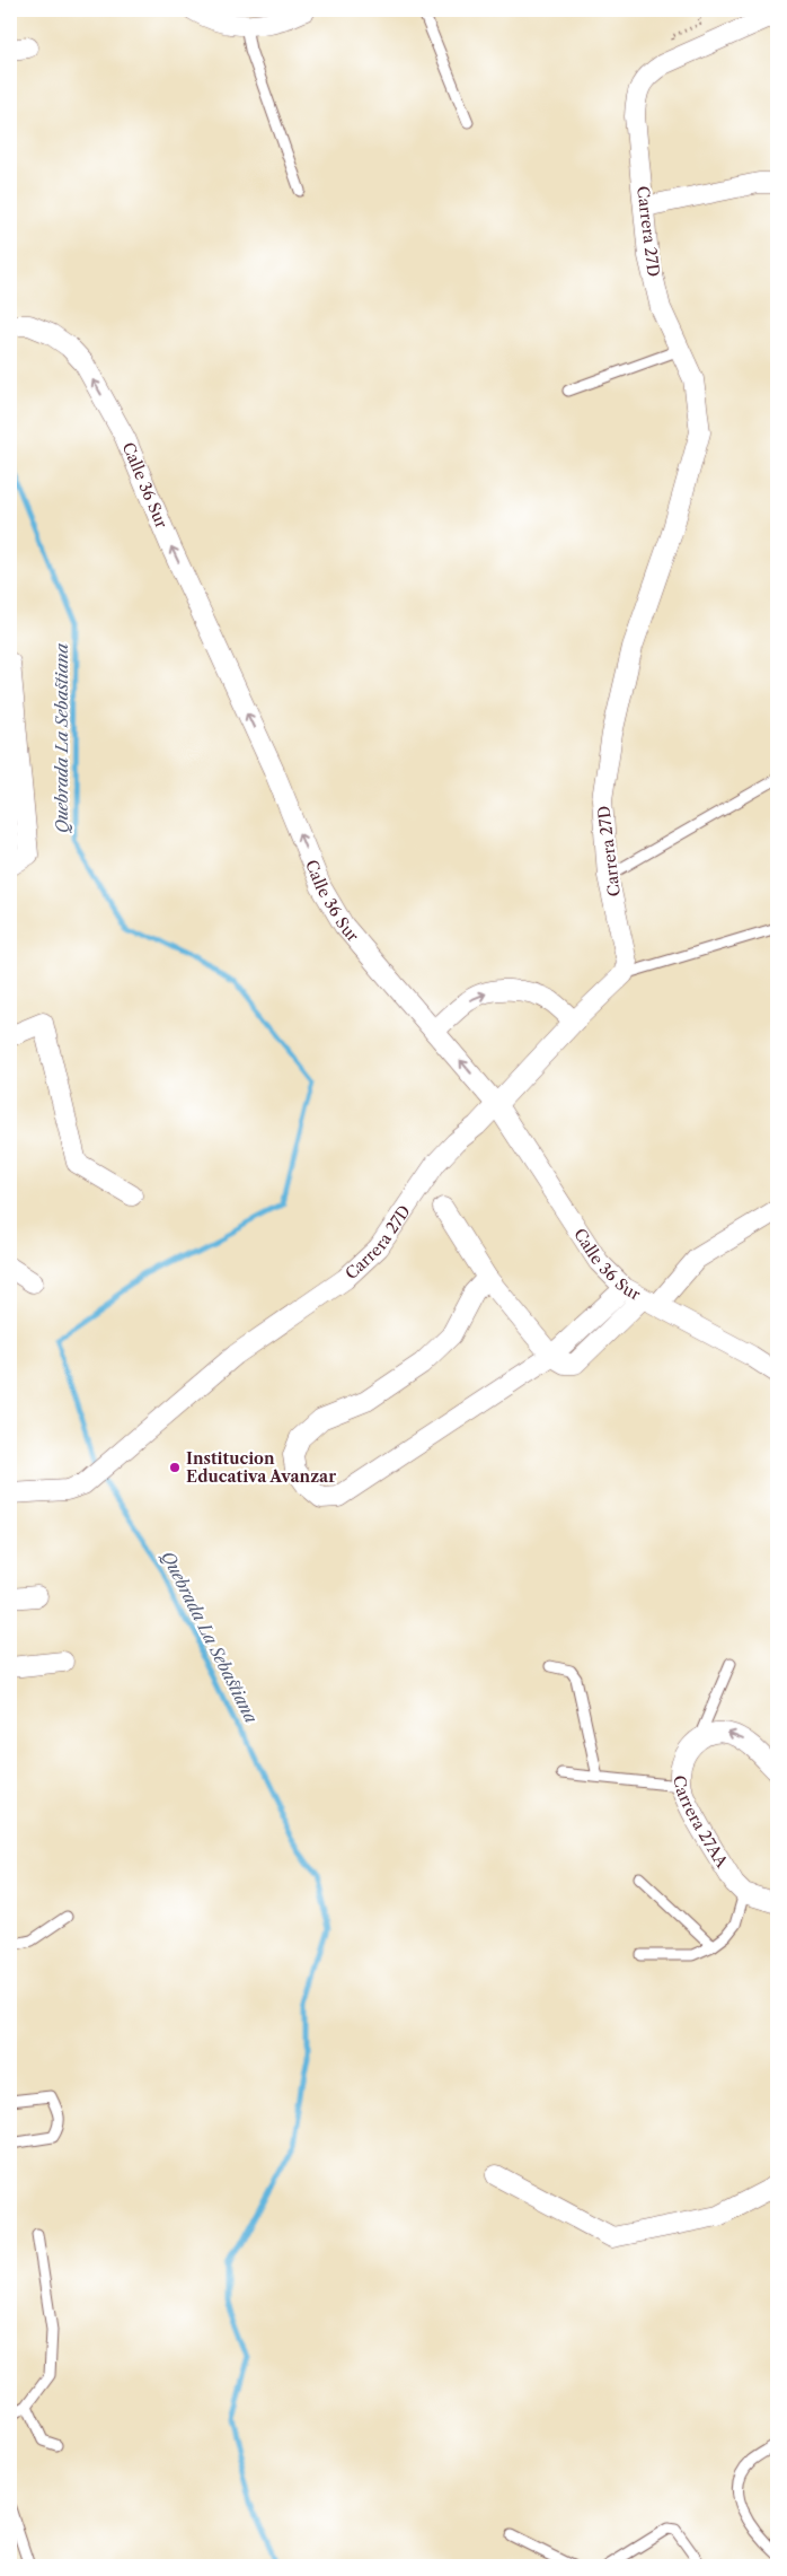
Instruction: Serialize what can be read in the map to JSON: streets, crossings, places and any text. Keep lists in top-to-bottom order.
{
  "streets": {
    "street": ["Carrera 27D", "Calle 36 Sur", "Carrera 27AA"]
  },
  "crossings": [
    ["Carrera 27D", "Calle 36 Sur"]
  ],
  "one_way": ["Calle 36 Sur"],
  "water": ["Quebrada La Sebastiana"],
  "places": ["Institucion Educativa Avanzar"]
}
